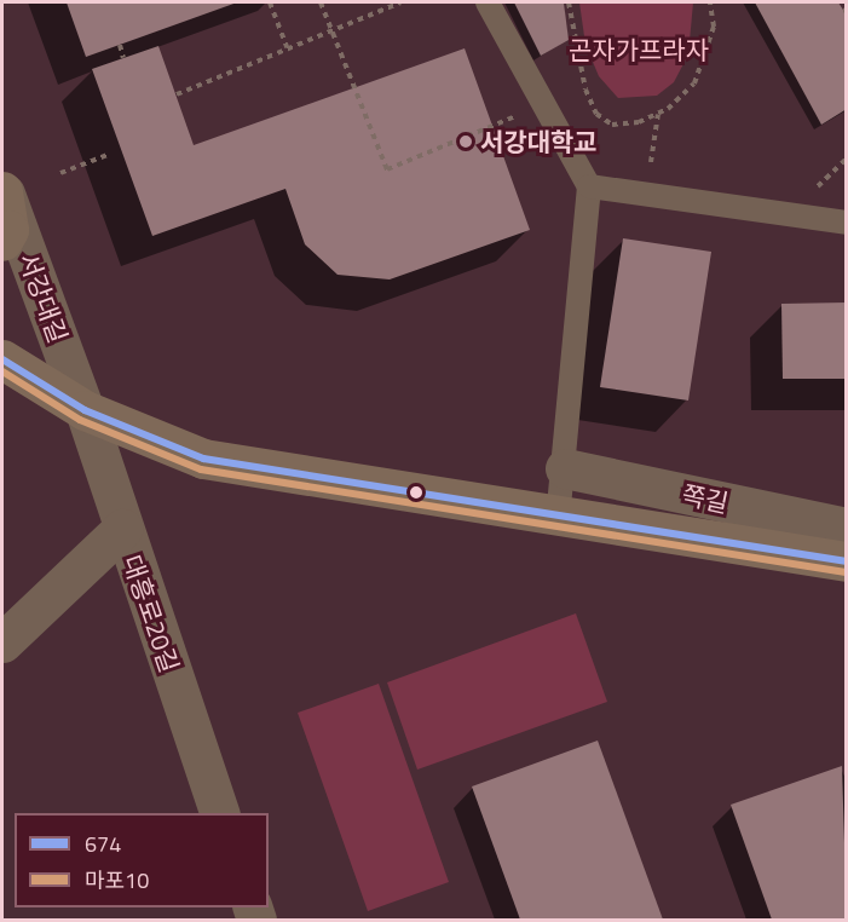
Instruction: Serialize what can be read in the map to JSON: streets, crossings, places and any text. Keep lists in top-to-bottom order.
{
  "streets": {
    "street": ["서강대길", "쪽길", "대흥로20길"]
  },
  "crossings": [
    ["서강대길", "대흥로20길"]
  ],
  "parks": ["곤자가프라자"],
  "places": ["서강대학교"],
  "lines": ["transit line 674", "transit line 마포10"],
  "legend": ["674", "마포10"]
}
